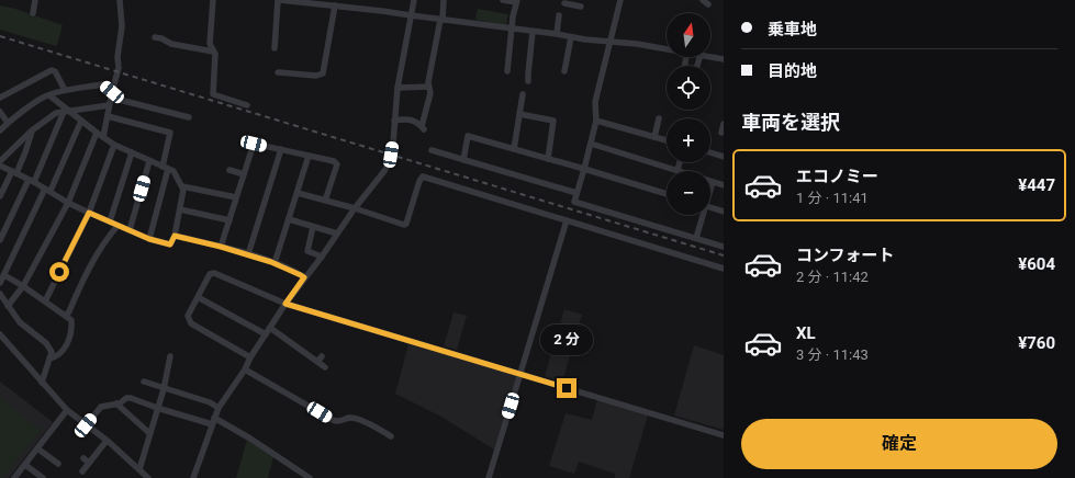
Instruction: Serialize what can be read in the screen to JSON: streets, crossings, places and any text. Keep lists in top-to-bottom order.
{
  "north": "top",
  "page": {
    "banner": ["乗車地", "目的地"],
    "map_buttons": ["+", "−"],
    "heading": "車両を選択",
    "list": [
      {
        "name": "エコノミー",
        "note": "1 分 · 11:41",
        "value": "¥447"
      },
      {
        "name": "コンフォート",
        "note": "2 分 · 11:42",
        "value": "¥604"
      },
      {
        "name": "XL",
        "note": "3 分 · 11:43",
        "value": "¥760"
      }
    ],
    "bubble": "2 分",
    "buttons": "確定"
  }
}
